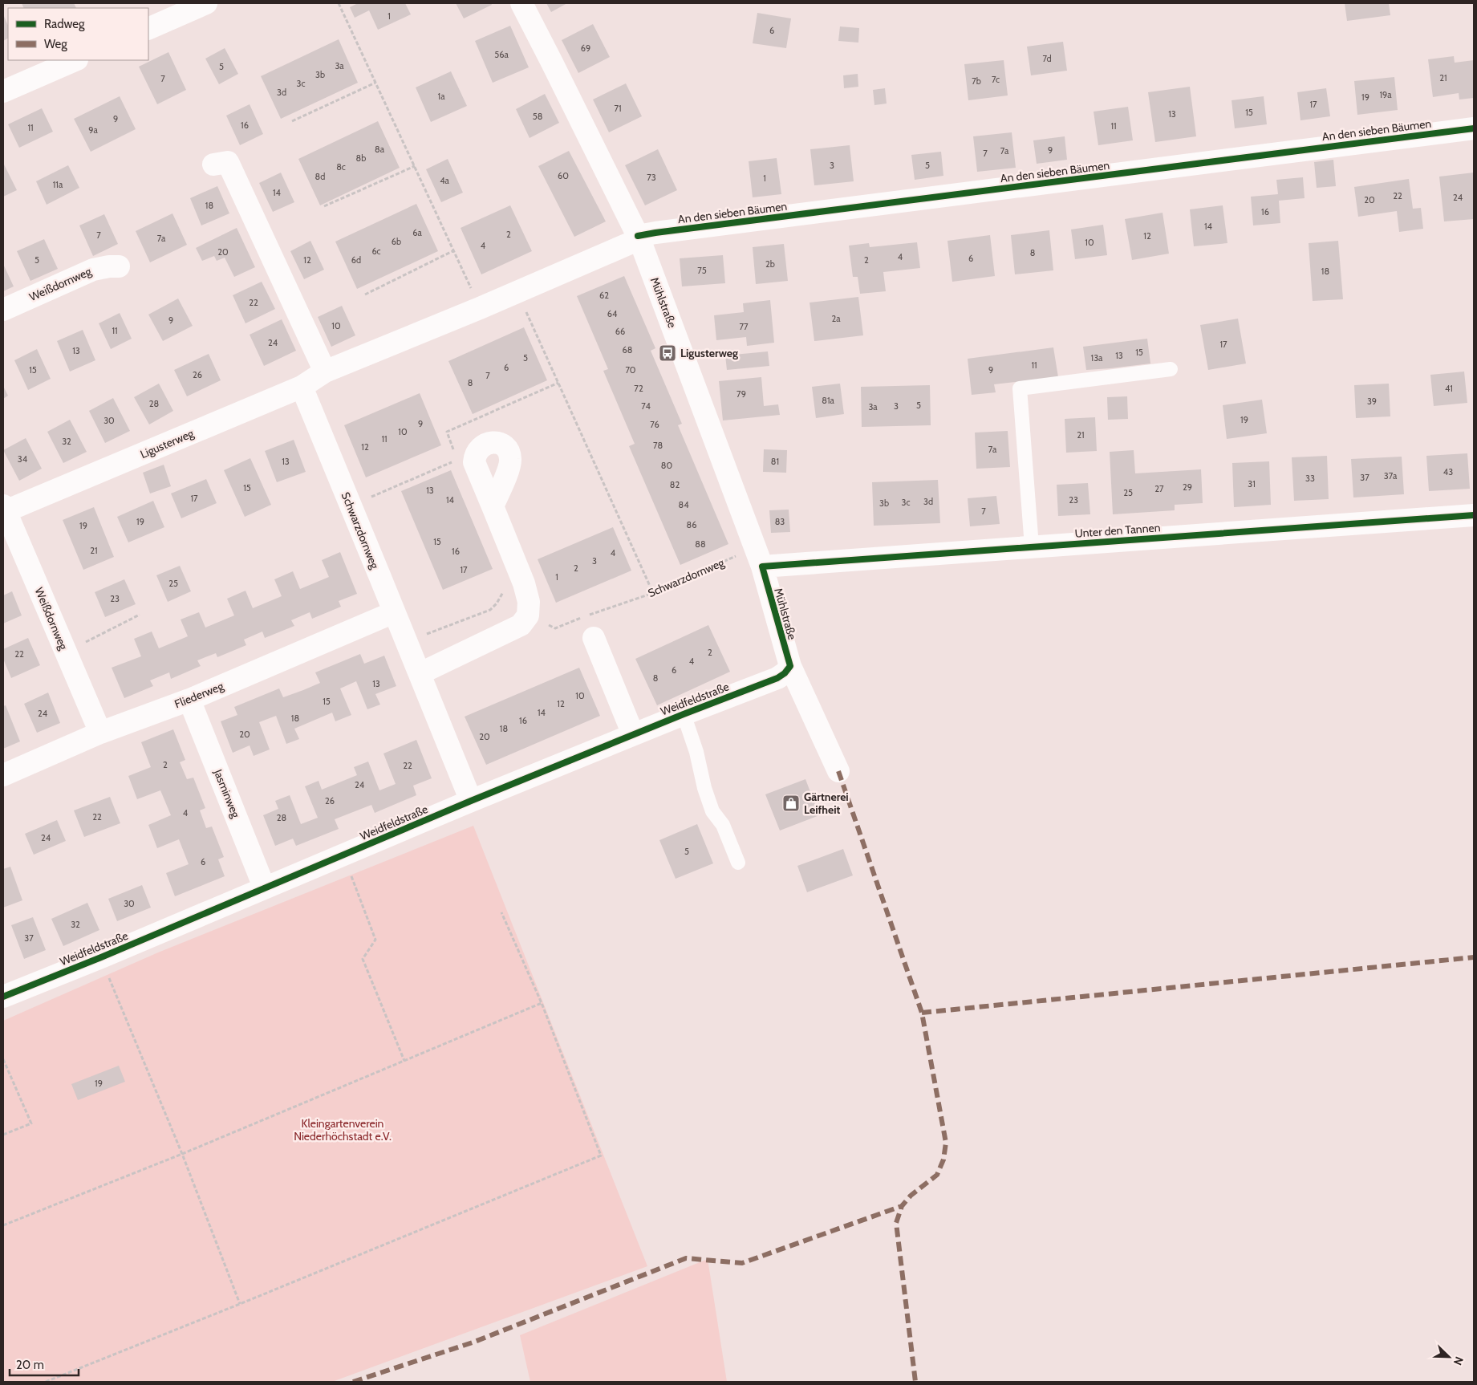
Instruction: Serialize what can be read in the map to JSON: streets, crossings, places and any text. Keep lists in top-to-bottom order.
{
  "streets": {
    "street": [
      "An den sieben Bäumen",
      "Weißdornweg",
      "Mühlstraße",
      "Ligusterweg",
      "Schwarzdornweg",
      "Unter den Tannen",
      "Fliederweg",
      "Weidfeldstraße",
      "Jasminweg"
    ]
  },
  "crossings": [
    ["An den sieben Bäumen", "Mühlstraße"],
    ["An den sieben Bäumen", "Ligusterweg"],
    ["Weißdornweg", "Ligusterweg"],
    ["Weißdornweg", "Fliederweg"],
    ["Mühlstraße", "Ligusterweg"],
    ["Mühlstraße", "Schwarzdornweg"],
    ["Mühlstraße", "Unter den Tannen"],
    ["Mühlstraße", "Weidfeldstraße"],
    ["Ligusterweg", "Schwarzdornweg"],
    ["Schwarzdornweg", "Fliederweg"],
    ["Schwarzdornweg", "Weidfeldstraße"],
    ["Fliederweg", "Jasminweg"],
    ["Weidfeldstraße", "Jasminweg"]
  ],
  "parks": ["Kleingartenverein Niederhöchstadt e.V."],
  "places": {
    "bus stop": ["Ligusterweg"],
    "shop": ["Gärtnerei Leifheit"]
  },
  "house_numbers": [
    "1",
    "6",
    "69",
    "56a",
    "7d",
    "3a",
    "5",
    "3b",
    "21",
    "7",
    "7c",
    "7b",
    "3c",
    "3d",
    "19a",
    "1a",
    "19",
    "17",
    "71",
    "15",
    "13",
    "58",
    "9",
    "16",
    "11",
    "11",
    "9a",
    "8a",
    "9",
    "7a",
    "7",
    "8b",
    "3",
    "5",
    "8c",
    "60",
    "8d",
    "73",
    "1",
    "4a",
    "11a",
    "14",
    "22",
    "24",
    "20",
    "18",
    "16",
    "14",
    "6a",
    "2",
    "7",
    "12",
    "7a",
    "6b",
    "10",
    "4",
    "6c",
    "20",
    "8",
    "4",
    "6",
    "5",
    "12",
    "6d",
    "2",
    "2b",
    "75",
    "18",
    "62",
    "22",
    "64",
    "2a",
    "9",
    "10",
    "77",
    "11",
    "66",
    "24",
    "17",
    "68",
    "13",
    "15",
    "13",
    "5",
    "13a",
    "11",
    "6",
    "15",
    "70",
    "9",
    "26",
    "7",
    "8",
    "72",
    "41",
    "79",
    "81a",
    "39",
    "28",
    "5",
    "74",
    "3",
    "3a",
    "19",
    "30",
    "9",
    "76",
    "10",
    "21",
    "11",
    "32",
    "78",
    "12",
    "7a",
    "34",
    "13",
    "81",
    "80",
    "43",
    "37a",
    "37",
    "33",
    "31",
    "82",
    "29",
    "15",
    "27",
    "13",
    "25",
    "17",
    "14",
    "23",
    "3d",
    "3c",
    "3b",
    "84",
    "7",
    "19",
    "83",
    "86",
    "19",
    "15",
    "88",
    "21",
    "16",
    "4",
    "3",
    "2",
    "17",
    "1",
    "25",
    "23",
    "2",
    "22",
    "4",
    "6",
    "8",
    "13",
    "10",
    "15",
    "12",
    "14",
    "24",
    "18",
    "16",
    "18",
    "20",
    "20",
    "2",
    "22",
    "24",
    "26",
    "4",
    "22",
    "28",
    "24",
    "5",
    "6",
    "30",
    "32",
    "37",
    "19"
  ],
  "legend": ["Radweg", "Weg"],
  "scale_bar": "20 m",
  "north": "bottom right"
}
